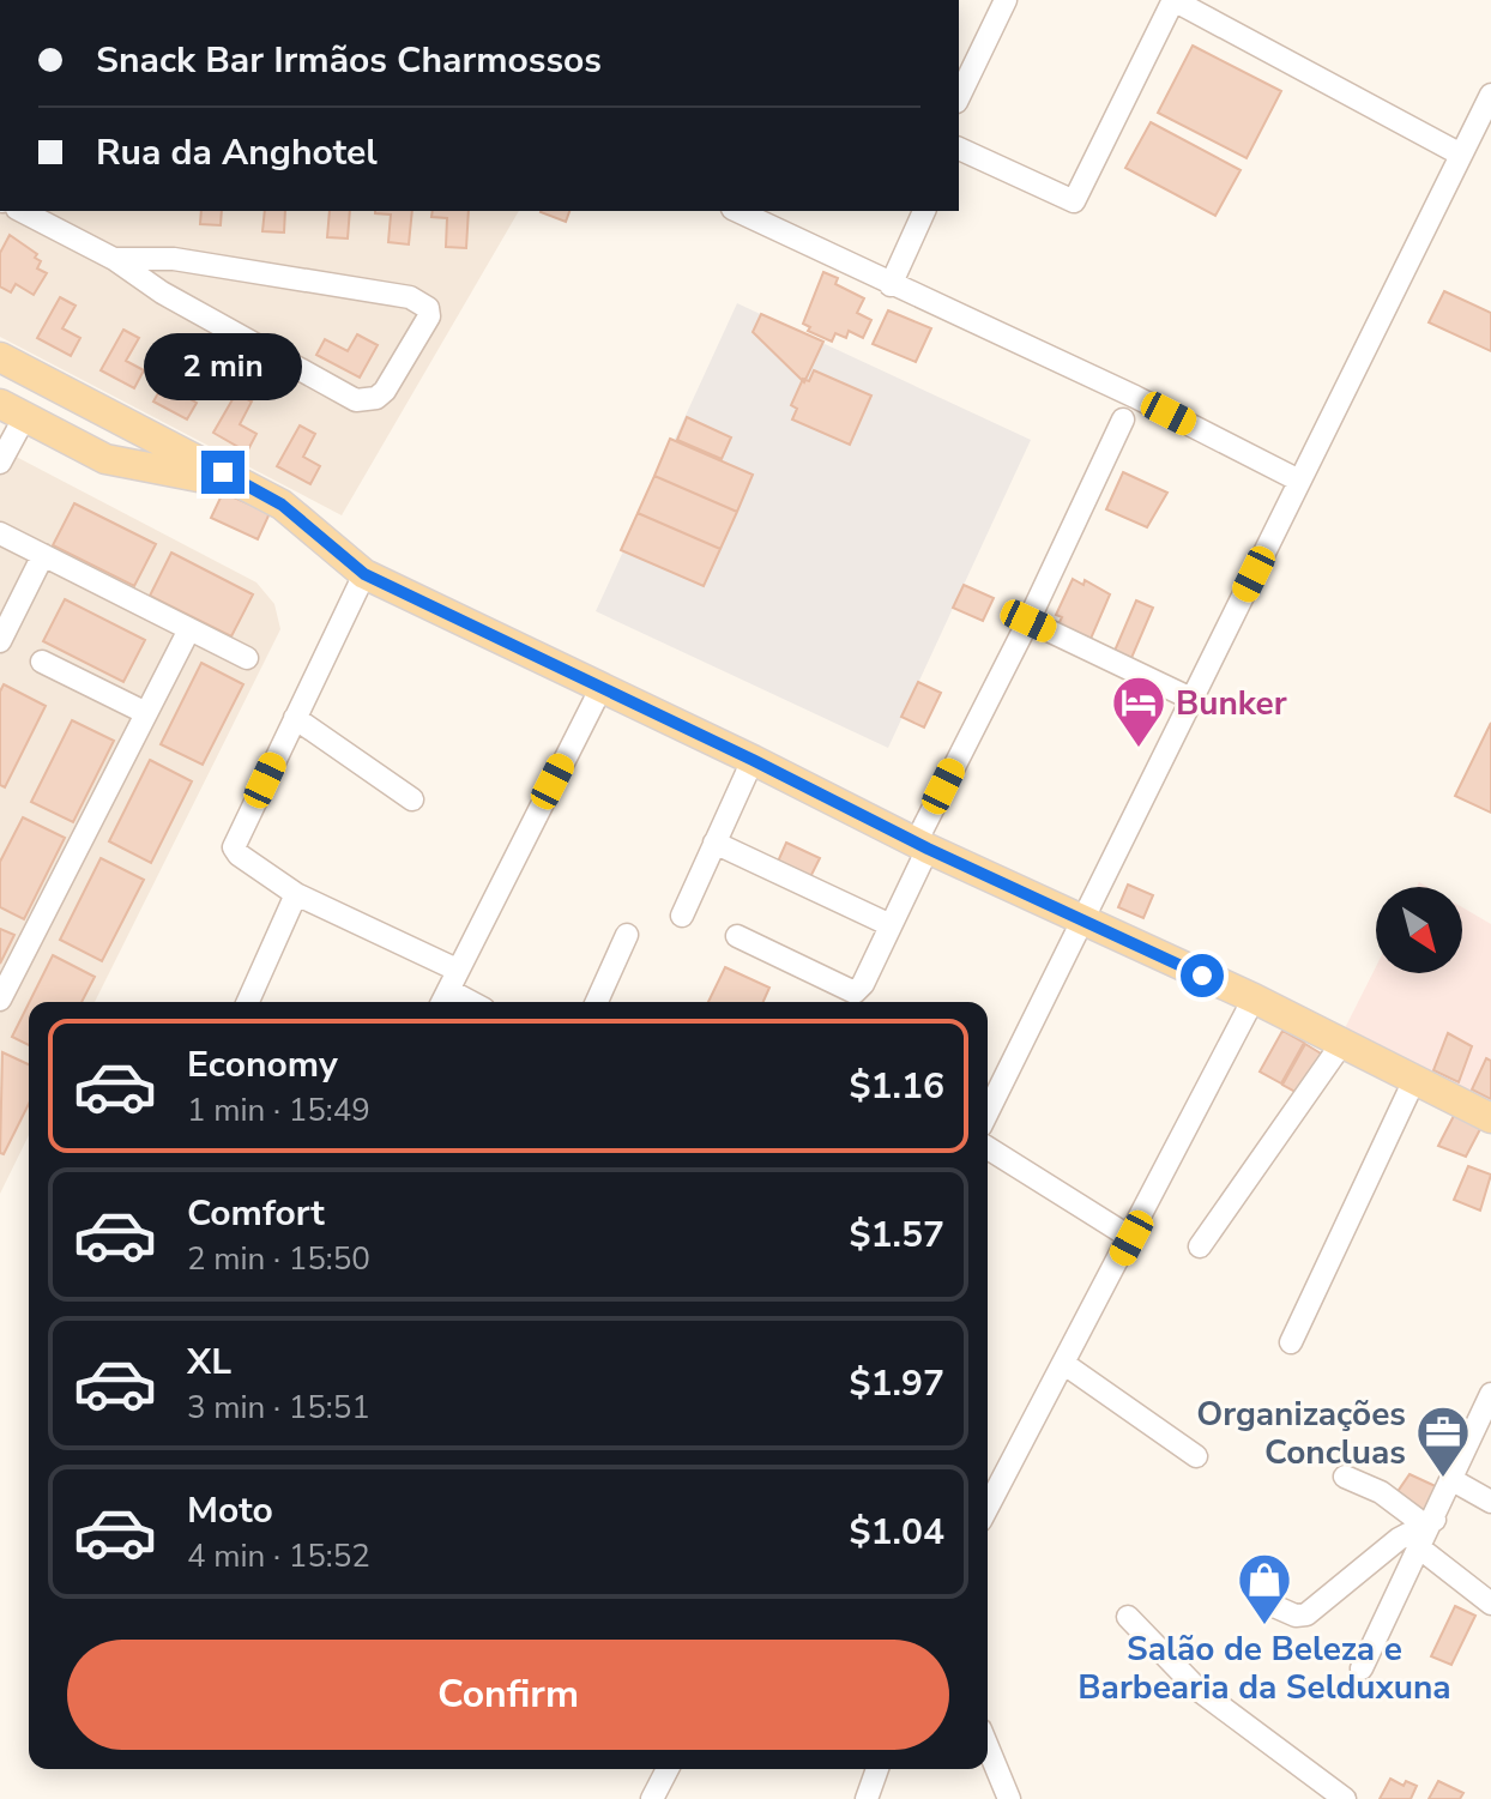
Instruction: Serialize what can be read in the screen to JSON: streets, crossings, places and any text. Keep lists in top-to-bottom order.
{
  "places": {
    "hotel": ["Bunker"],
    "office": ["Organizações Concluas"],
    "shop": ["Salão de Beleza e Barbearia da Selduxuna"]
  },
  "north": "bottom right",
  "page": {
    "banner": ["Snack Bar Irmãos Charmossos", "Rua da Anghotel"],
    "bubble": "2 min",
    "list": [
      {
        "name": "Economy",
        "note": "1 min · 15:49",
        "value": "$1.16"
      },
      {
        "name": "Comfort",
        "note": "2 min · 15:50",
        "value": "$1.57"
      },
      {
        "name": "XL",
        "note": "3 min · 15:51",
        "value": "$1.97"
      },
      {
        "name": "Moto",
        "note": "4 min · 15:52",
        "value": "$1.04"
      }
    ],
    "buttons": "Confirm"
  }
}
